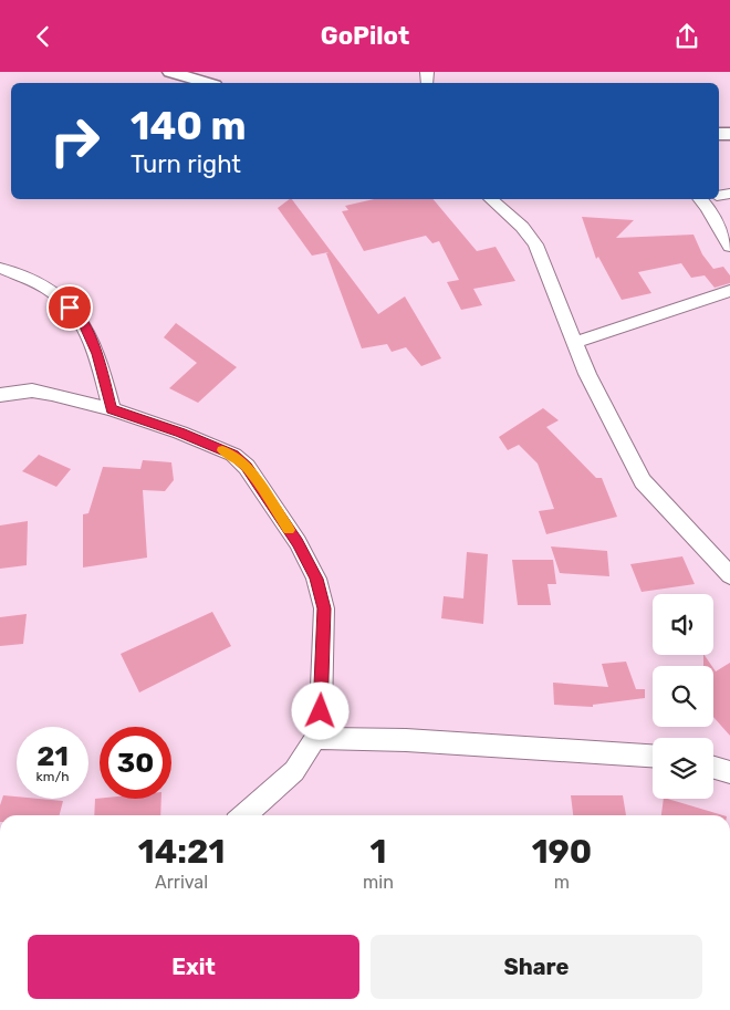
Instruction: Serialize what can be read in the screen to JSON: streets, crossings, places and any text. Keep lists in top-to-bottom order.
{
  "page": {
    "header": "GoPilot",
    "turn": ["140 m", "Turn right"],
    "speed": "21 km/h",
    "limit": "30",
    "eta": [
      "14:21",
      "Arrival",
      "1",
      "min",
      "190",
      "m"
    ],
    "buttons": ["Exit", "Share"]
  }
}
